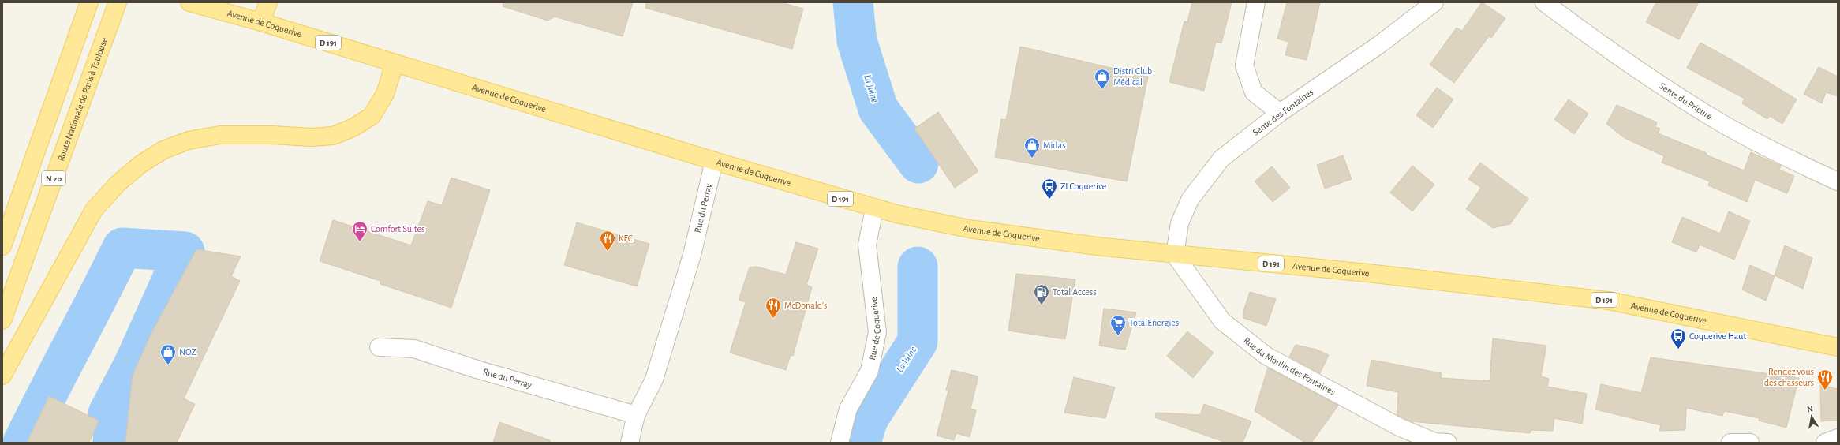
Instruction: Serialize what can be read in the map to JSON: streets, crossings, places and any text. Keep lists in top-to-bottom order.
{
  "streets": {
    "main road": [
      "Avenue de Coquerive",
      "D 191",
      "Route Nationale de Paris à Toulouse",
      "N 20"
    ],
    "street": [
      "Sente du Prieuré",
      "Sente des Fontaines",
      "Rue du Perray",
      "Rue de Coquerive",
      "Rue du Moulin des Fontaines"
    ]
  },
  "crossings": [
    ["Avenue de Coquerive", "Sente des Fontaines"],
    ["Avenue de Coquerive", "Rue du Perray"],
    ["Avenue de Coquerive", "Rue de Coquerive"],
    ["Avenue de Coquerive", "Rue du Moulin des Fontaines"],
    ["Sente des Fontaines", "Rue du Moulin des Fontaines"]
  ],
  "water": ["La Juine"],
  "places": {
    "shop": ["Distri Club Médical", "Midas", "NOZ"],
    "bus stop": ["ZI Coquerive", "Coquerive Haut"],
    "hotel": ["Comfort Suites"],
    "restaurant": ["KFC", "McDonald's", "Rendez vous des chasseurs"],
    "fuel station": ["Total Access"],
    "supermarket": ["TotalEnergies"]
  },
  "north": "top"
}
